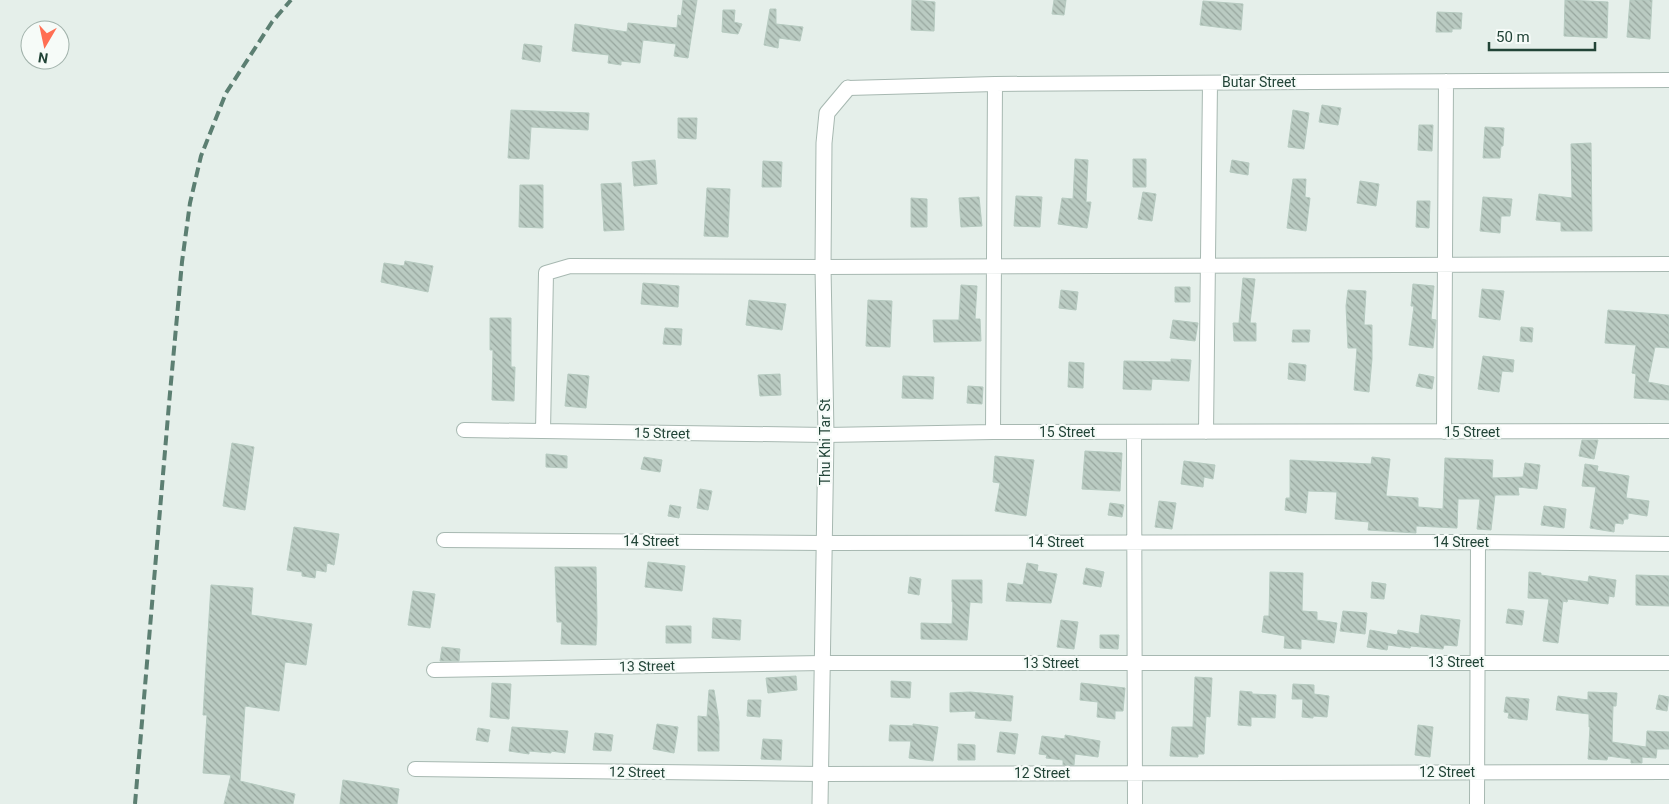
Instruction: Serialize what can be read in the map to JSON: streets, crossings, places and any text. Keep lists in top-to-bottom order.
{
  "streets": {
    "street": [
      "Butar Street",
      "15 Street",
      "Thu Khi Tar St",
      "14 Street",
      "13 Street",
      "12 Street"
    ]
  },
  "crossings": [
    ["Butar Street", "Thu Khi Tar St"],
    ["15 Street", "Thu Khi Tar St"],
    ["Thu Khi Tar St", "14 Street"],
    ["Thu Khi Tar St", "13 Street"],
    ["Thu Khi Tar St", "12 Street"]
  ],
  "scale_bar": "50 m",
  "north": "bottom"
}
